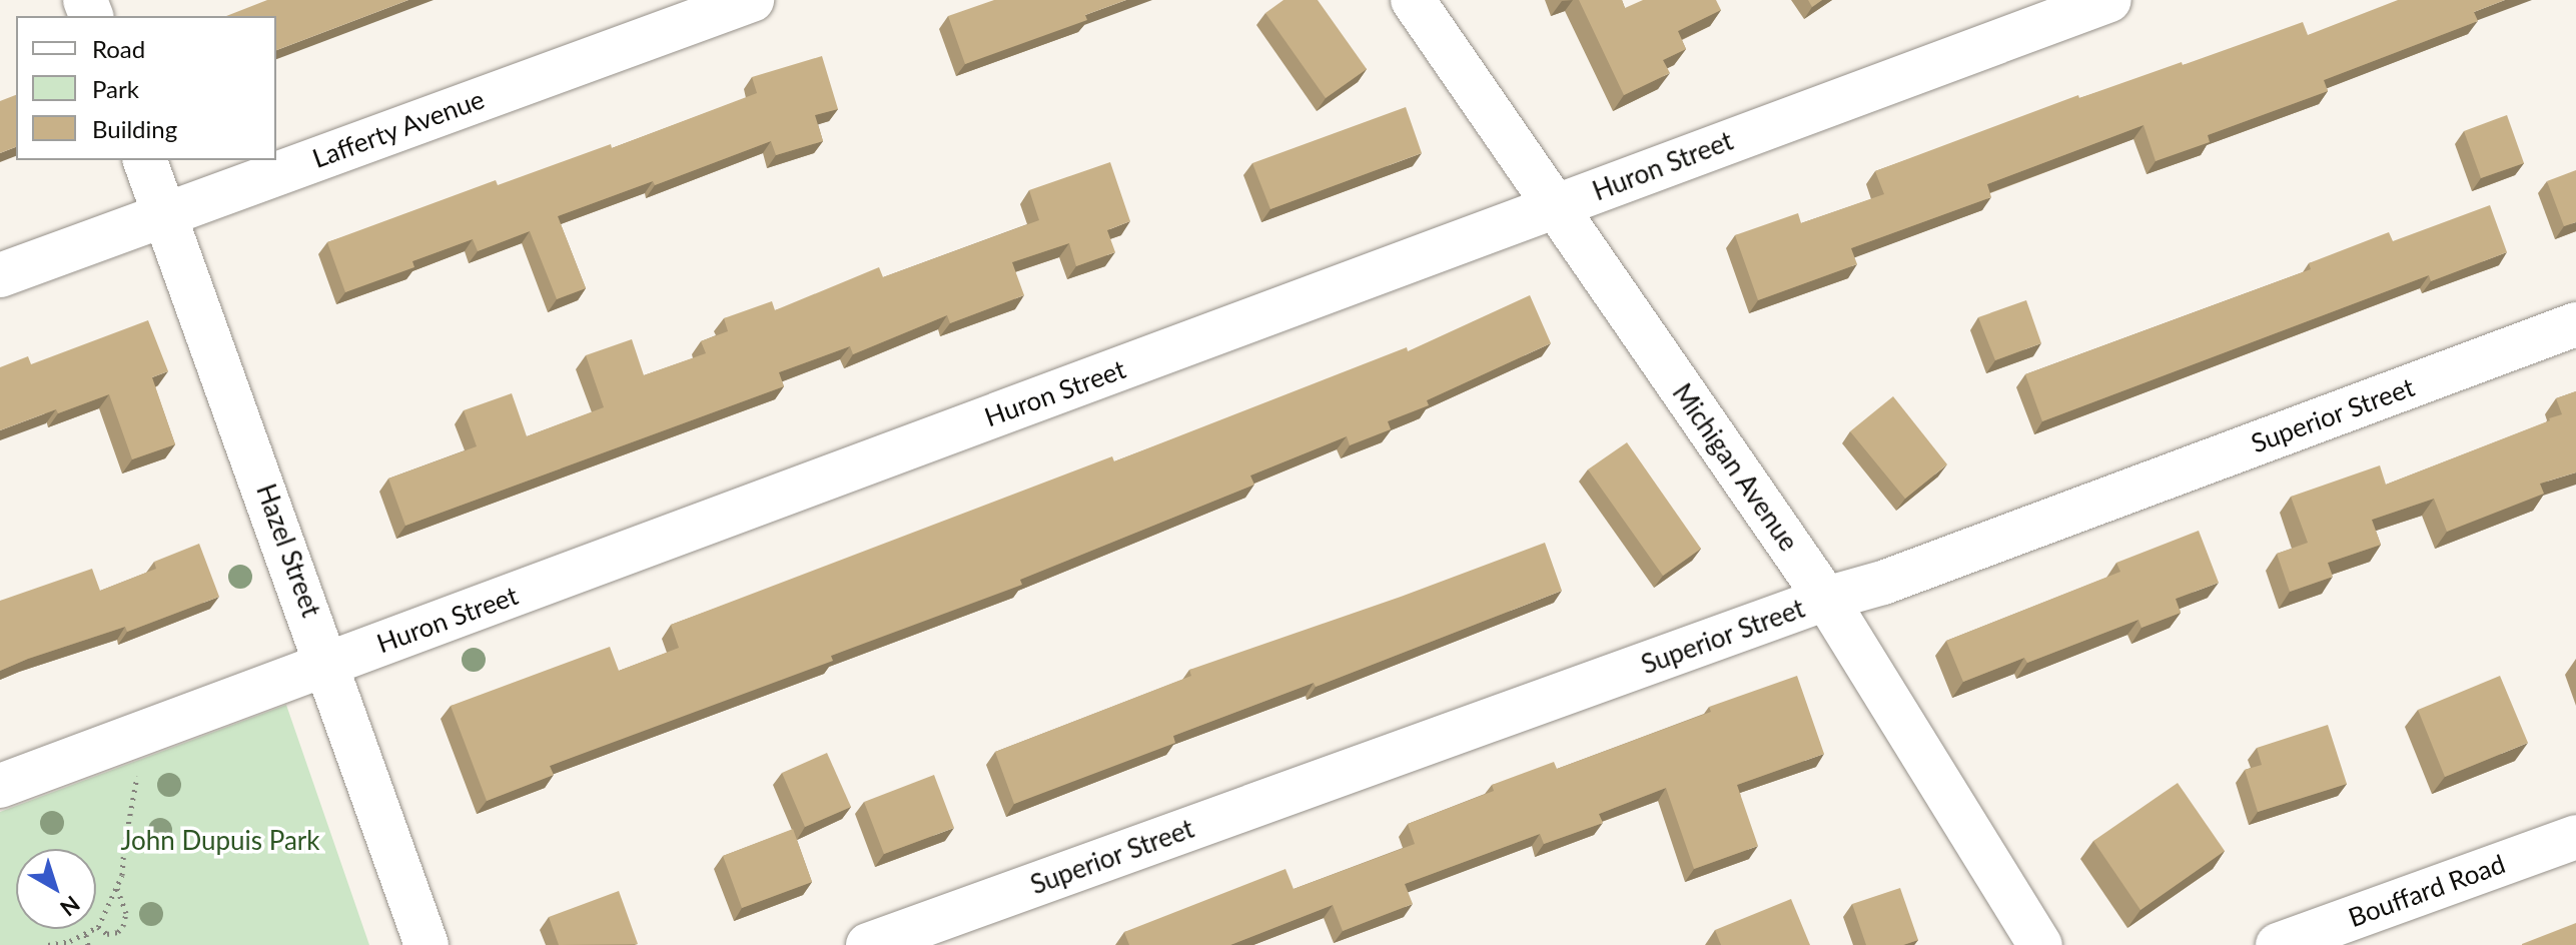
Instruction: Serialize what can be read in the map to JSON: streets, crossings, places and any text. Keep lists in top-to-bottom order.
{
  "streets": {
    "street": [
      "Lafferty Avenue",
      "Huron Street",
      "Superior Street",
      "Michigan Avenue",
      "Hazel Street",
      "Bouffard Road"
    ]
  },
  "crossings": [
    ["Lafferty Avenue", "Hazel Street"],
    ["Huron Street", "Michigan Avenue"],
    ["Huron Street", "Hazel Street"],
    ["Superior Street", "Michigan Avenue"]
  ],
  "parks": ["John Dupuis Park"],
  "legend": ["Road", "Park", "Building"],
  "north": "bottom right"
}
